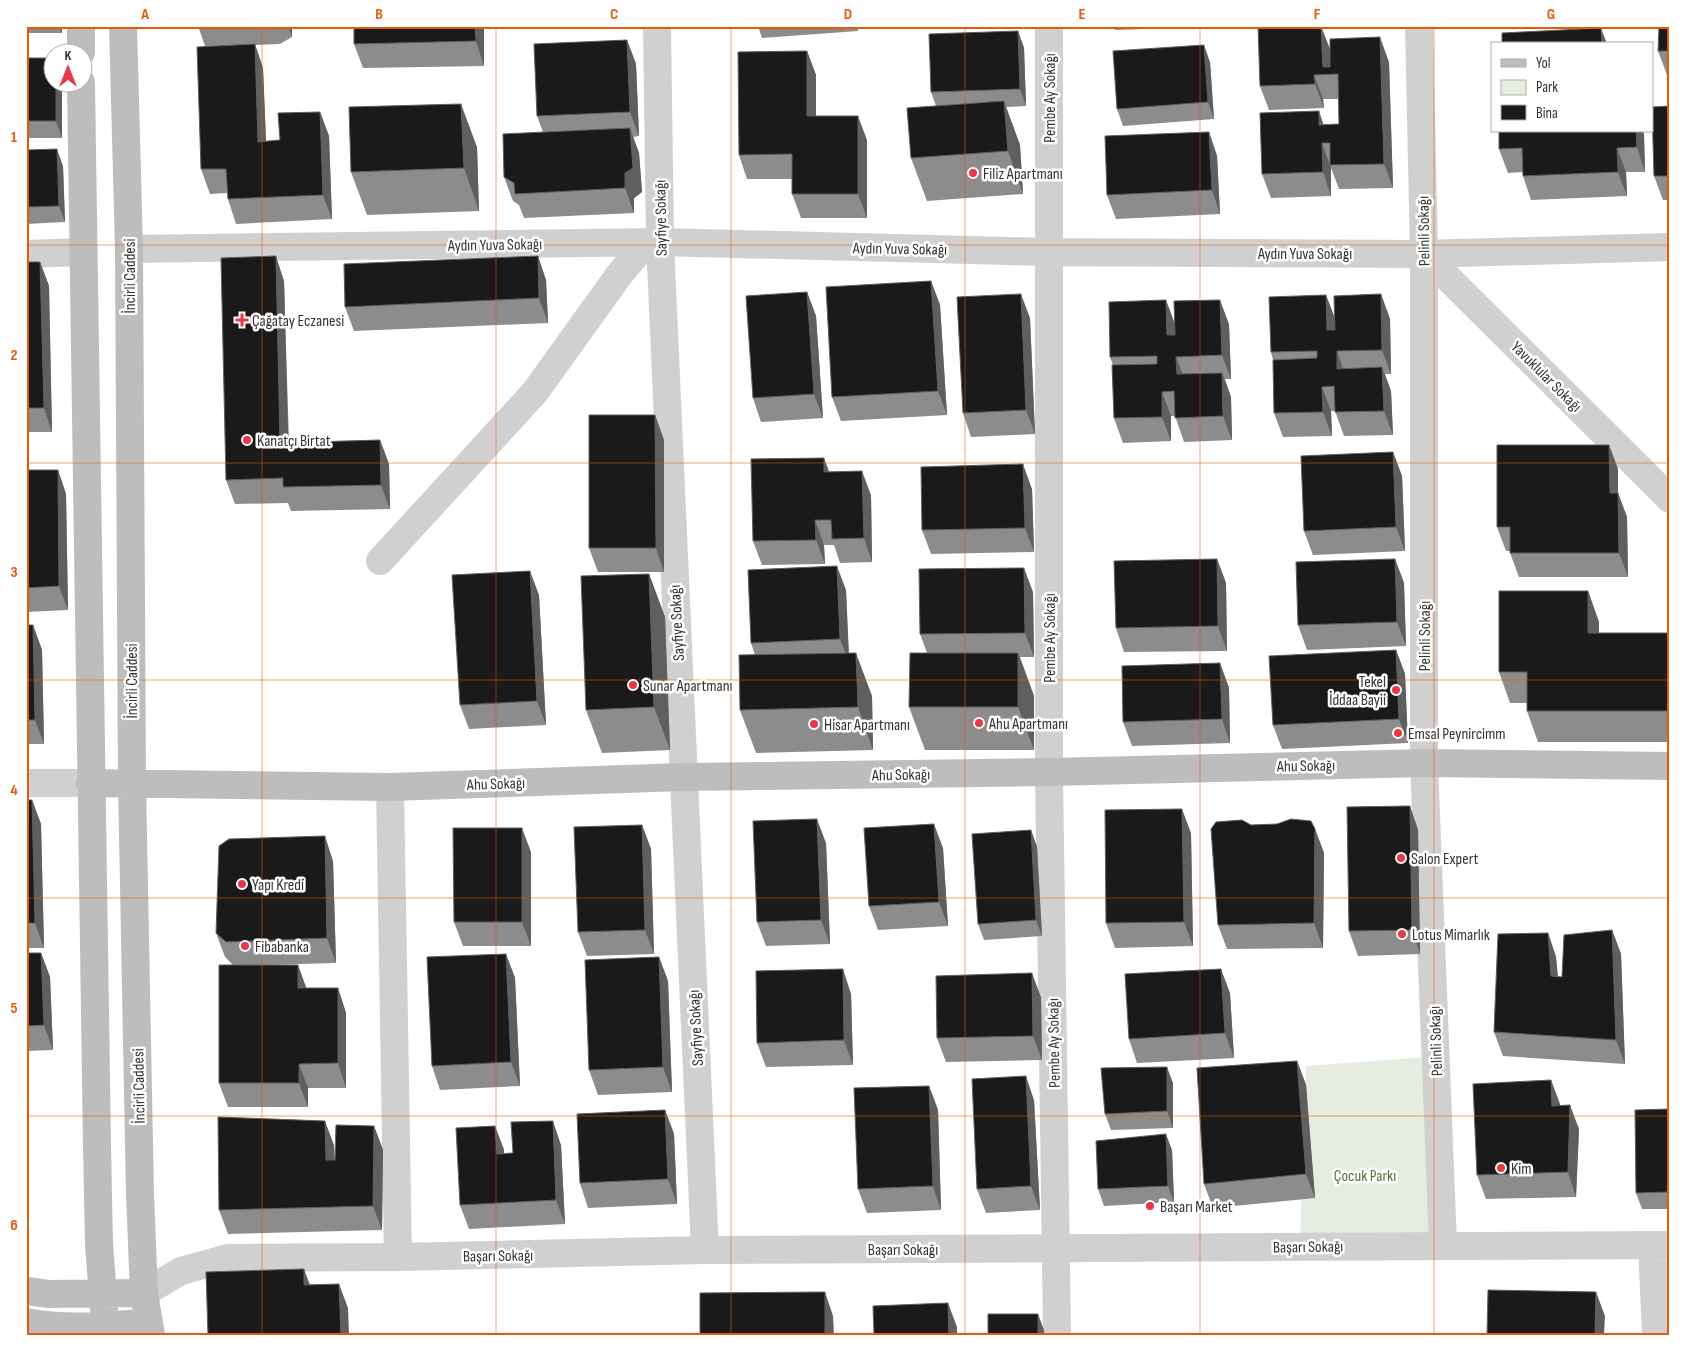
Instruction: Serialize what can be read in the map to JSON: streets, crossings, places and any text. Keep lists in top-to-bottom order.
{
  "streets": {
    "main road": ["İncirli Caddesi", "Ahu Sokağı"],
    "street": [
      "Pembe Ay Sokağı",
      "Sayfiye Sokağı",
      "Pelinli Sokağı",
      "Aydın Yuva Sokağı",
      "Yavuklular Sokağı",
      "Başarı Sokağı"
    ]
  },
  "crossings": [
    ["Pembe Ay Sokağı", "Aydın Yuva Sokağı"],
    ["Pembe Ay Sokağı", "Ahu Sokağı"],
    ["Pembe Ay Sokağı", "Başarı Sokağı"],
    ["Sayfiye Sokağı", "Aydın Yuva Sokağı"],
    ["Sayfiye Sokağı", "Ahu Sokağı"],
    ["Sayfiye Sokağı", "Başarı Sokağı"],
    ["Pelinli Sokağı", "Aydın Yuva Sokağı"],
    ["Pelinli Sokağı", "Yavuklular Sokağı"],
    ["Pelinli Sokağı", "Ahu Sokağı"],
    ["Pelinli Sokağı", "Başarı Sokağı"],
    ["Aydın Yuva Sokağı", "İncirli Caddesi"],
    ["Aydın Yuva Sokağı", "Yavuklular Sokağı"],
    ["İncirli Caddesi", "Ahu Sokağı"],
    ["İncirli Caddesi", "Başarı Sokağı"]
  ],
  "parks": ["Çocuk Parkı"],
  "places": {
    "other": [
      "Filiz Apartmanı",
      "Kanatçı Birtat",
      "Sunar Apartmanı",
      "Tekel İddaa Bayii",
      "Ahu Apartmanı",
      "Hisar Apartmanı",
      "Emsal Peynircimm",
      "Salon Expert",
      "Yapı Kredi",
      "Lotus Mimarlık",
      "Fibabanka",
      "Kim",
      "Başarı Market"
    ],
    "health": ["Çağatay Eczanesi"]
  },
  "legend": ["Yol", "Park", "Bina"],
  "north": "top",
  "grid": {
    "columns": [
      "A",
      "B",
      "C",
      "D",
      "E",
      "F",
      "G"
    ],
    "rows": [
      "1",
      "2",
      "3",
      "4",
      "5",
      "6"
    ]
  }
}
